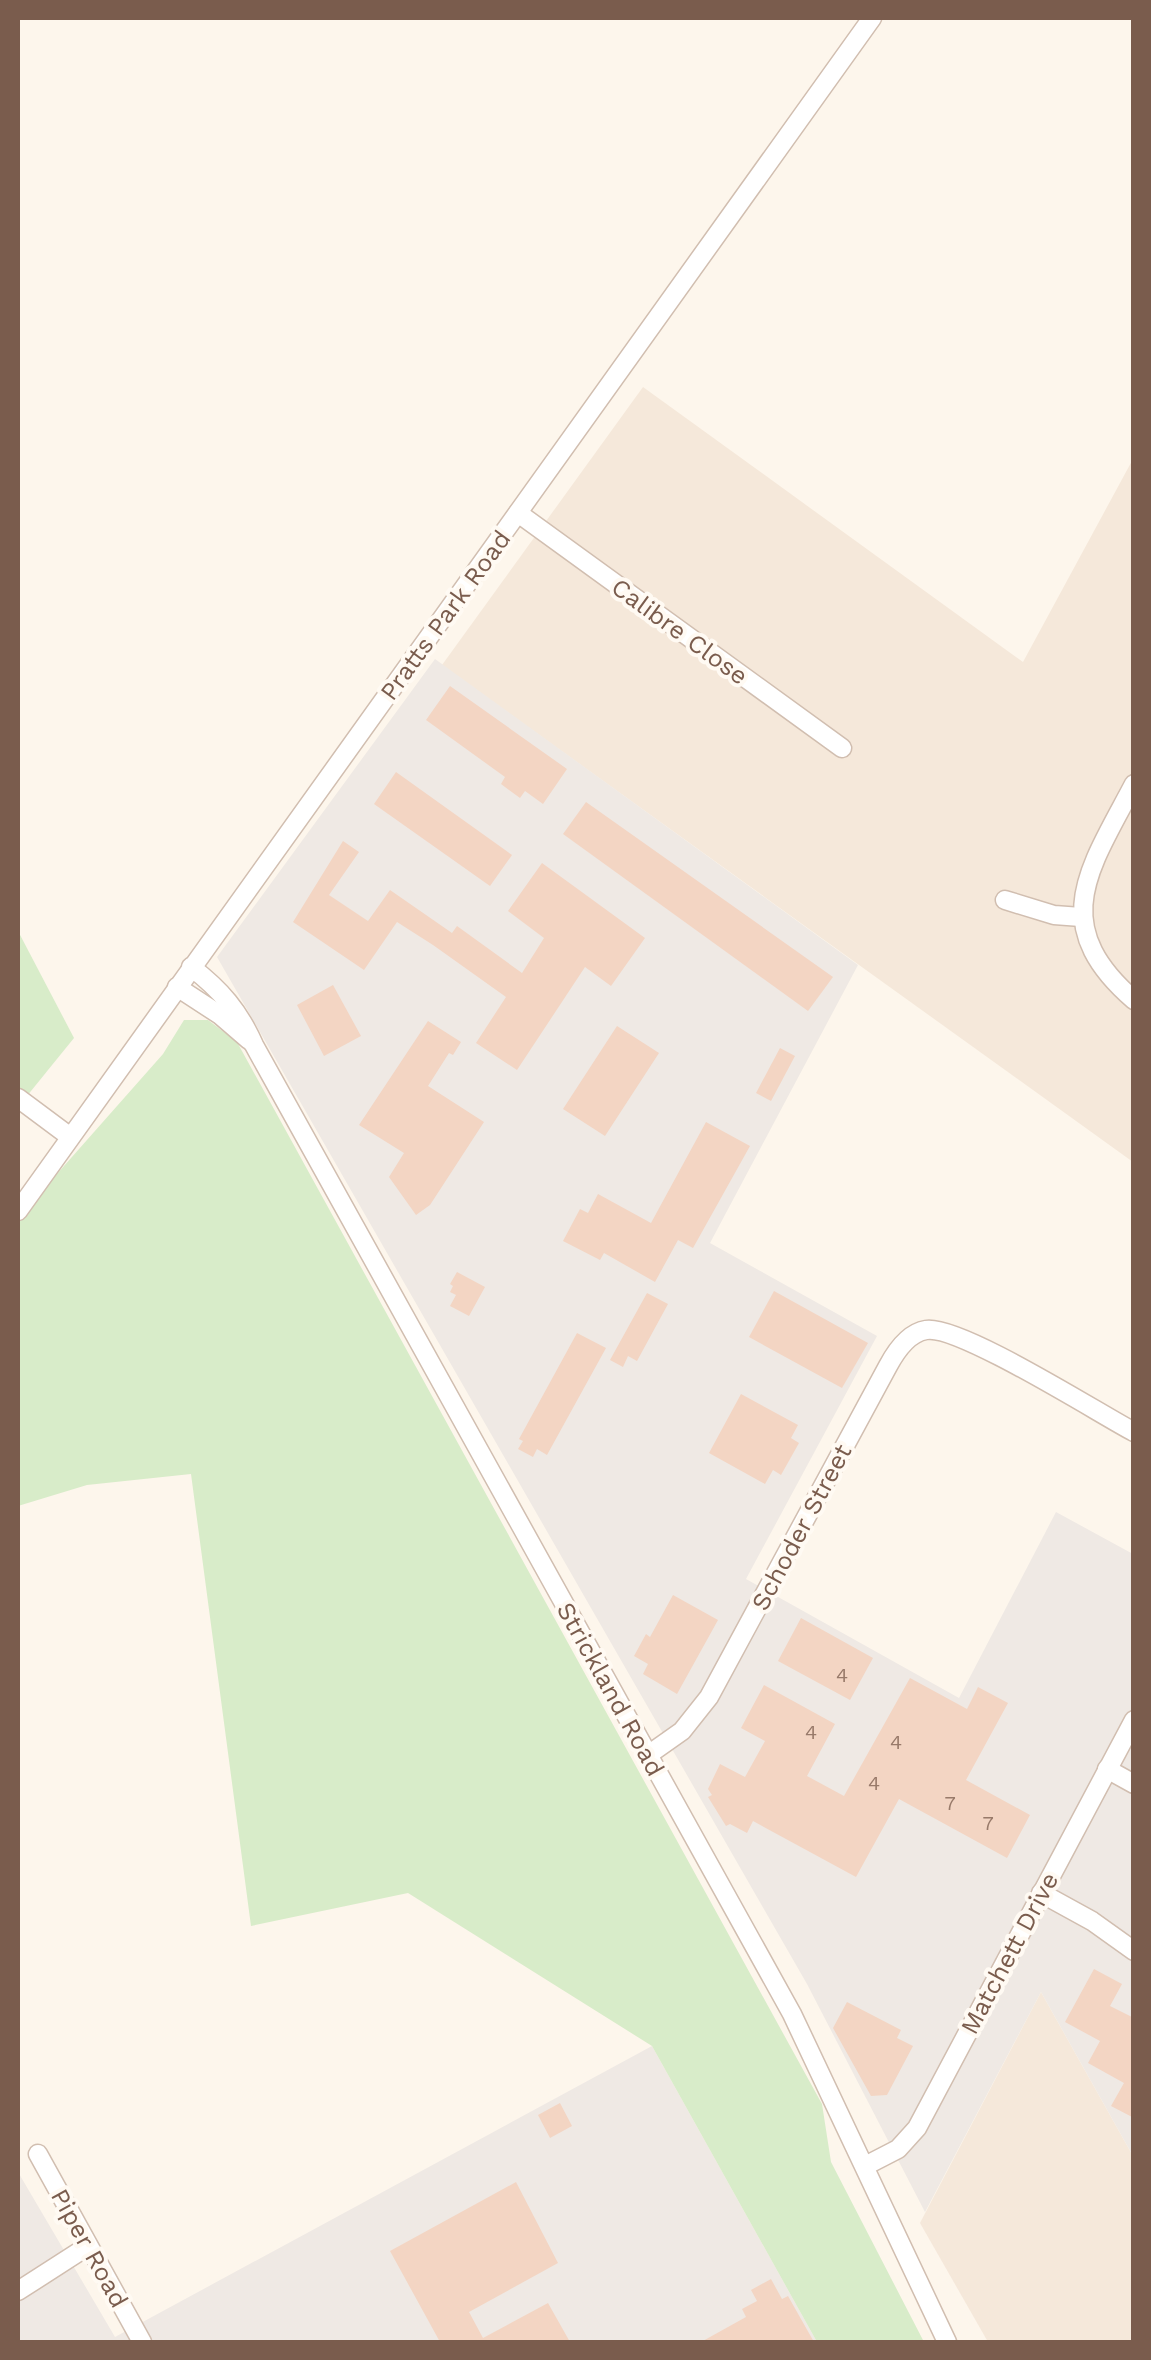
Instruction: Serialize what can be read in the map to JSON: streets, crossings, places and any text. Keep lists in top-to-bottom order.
{
  "streets": {
    "street": [
      "Pratts Park Road",
      "Calibre Close",
      "Schoder Street",
      "Strickland Road",
      "Matchett Drive",
      "Piper Road"
    ]
  },
  "crossings": [
    ["Pratts Park Road", "Calibre Close"],
    ["Pratts Park Road", "Strickland Road"],
    ["Schoder Street", "Strickland Road"],
    ["Strickland Road", "Matchett Drive"]
  ],
  "house_numbers": [
    "4",
    "4",
    "4",
    "4",
    "7",
    "7"
  ]
}
